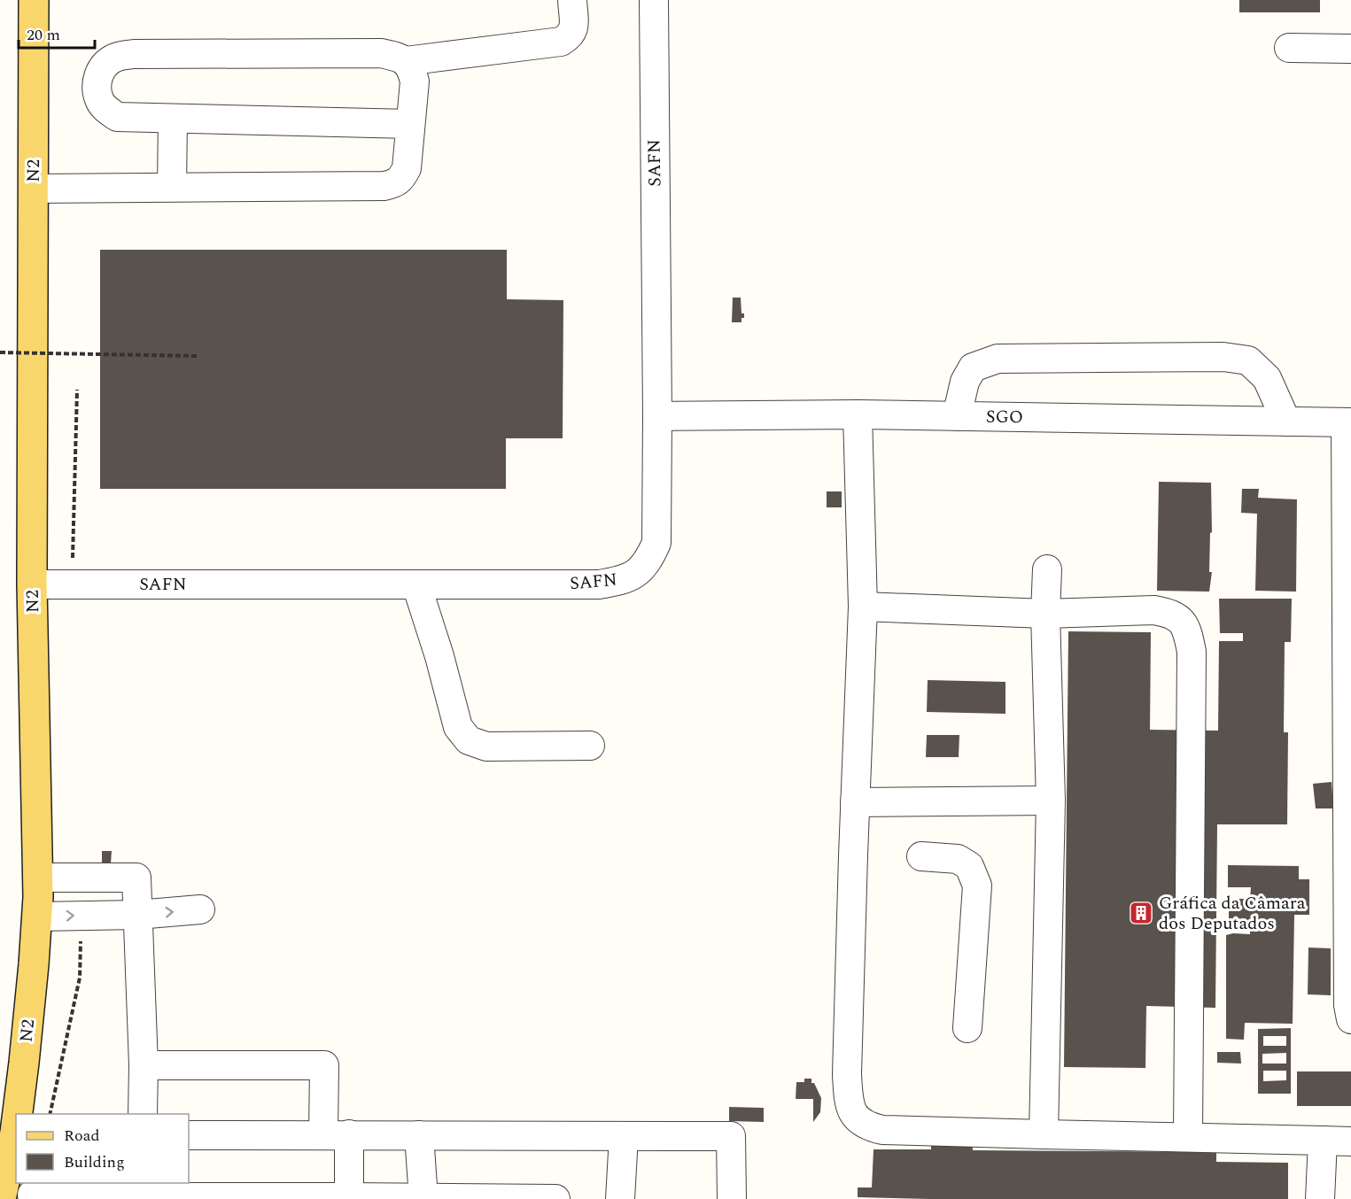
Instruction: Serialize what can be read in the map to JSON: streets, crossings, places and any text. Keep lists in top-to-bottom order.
{
  "streets": {
    "main road": ["N2"],
    "street": ["SAFN", "SGO"]
  },
  "crossings": [
    ["SAFN", "N2"],
    ["SAFN", "SGO"]
  ],
  "places": {
    "building": ["Gráfica da Câmara dos Deputados"]
  },
  "legend": ["Road", "Building"],
  "scale_bar": "20 m"
}
